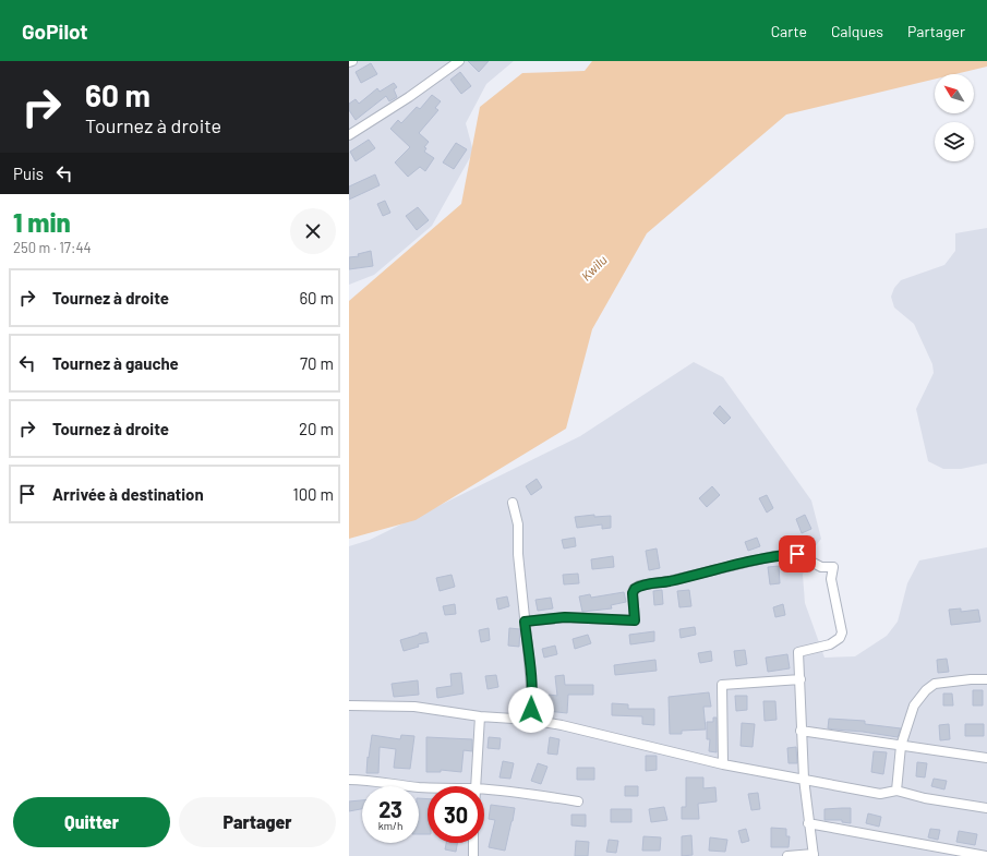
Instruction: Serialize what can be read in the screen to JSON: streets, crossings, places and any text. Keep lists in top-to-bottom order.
{
  "water": ["Kwilu"],
  "north": "top left",
  "page": {
    "header": "GoPilot",
    "nav": ["Carte", "Calques", "Partager"],
    "turn": ["60 m", "Tournez à droite"],
    "then": "Puis",
    "heading": ["1 min", "250 m · 17:44"],
    "list": [
      {
        "name": "Tournez à droite",
        "value": "60 m"
      },
      {
        "name": "Tournez à gauche",
        "value": "70 m"
      },
      {
        "name": "Tournez à droite",
        "value": "20 m"
      },
      {
        "name": "Arrivée à destination",
        "value": "100 m"
      }
    ],
    "speed": "23 km/h",
    "limit": "30",
    "buttons": ["Quitter", "Partager"]
  }
}
